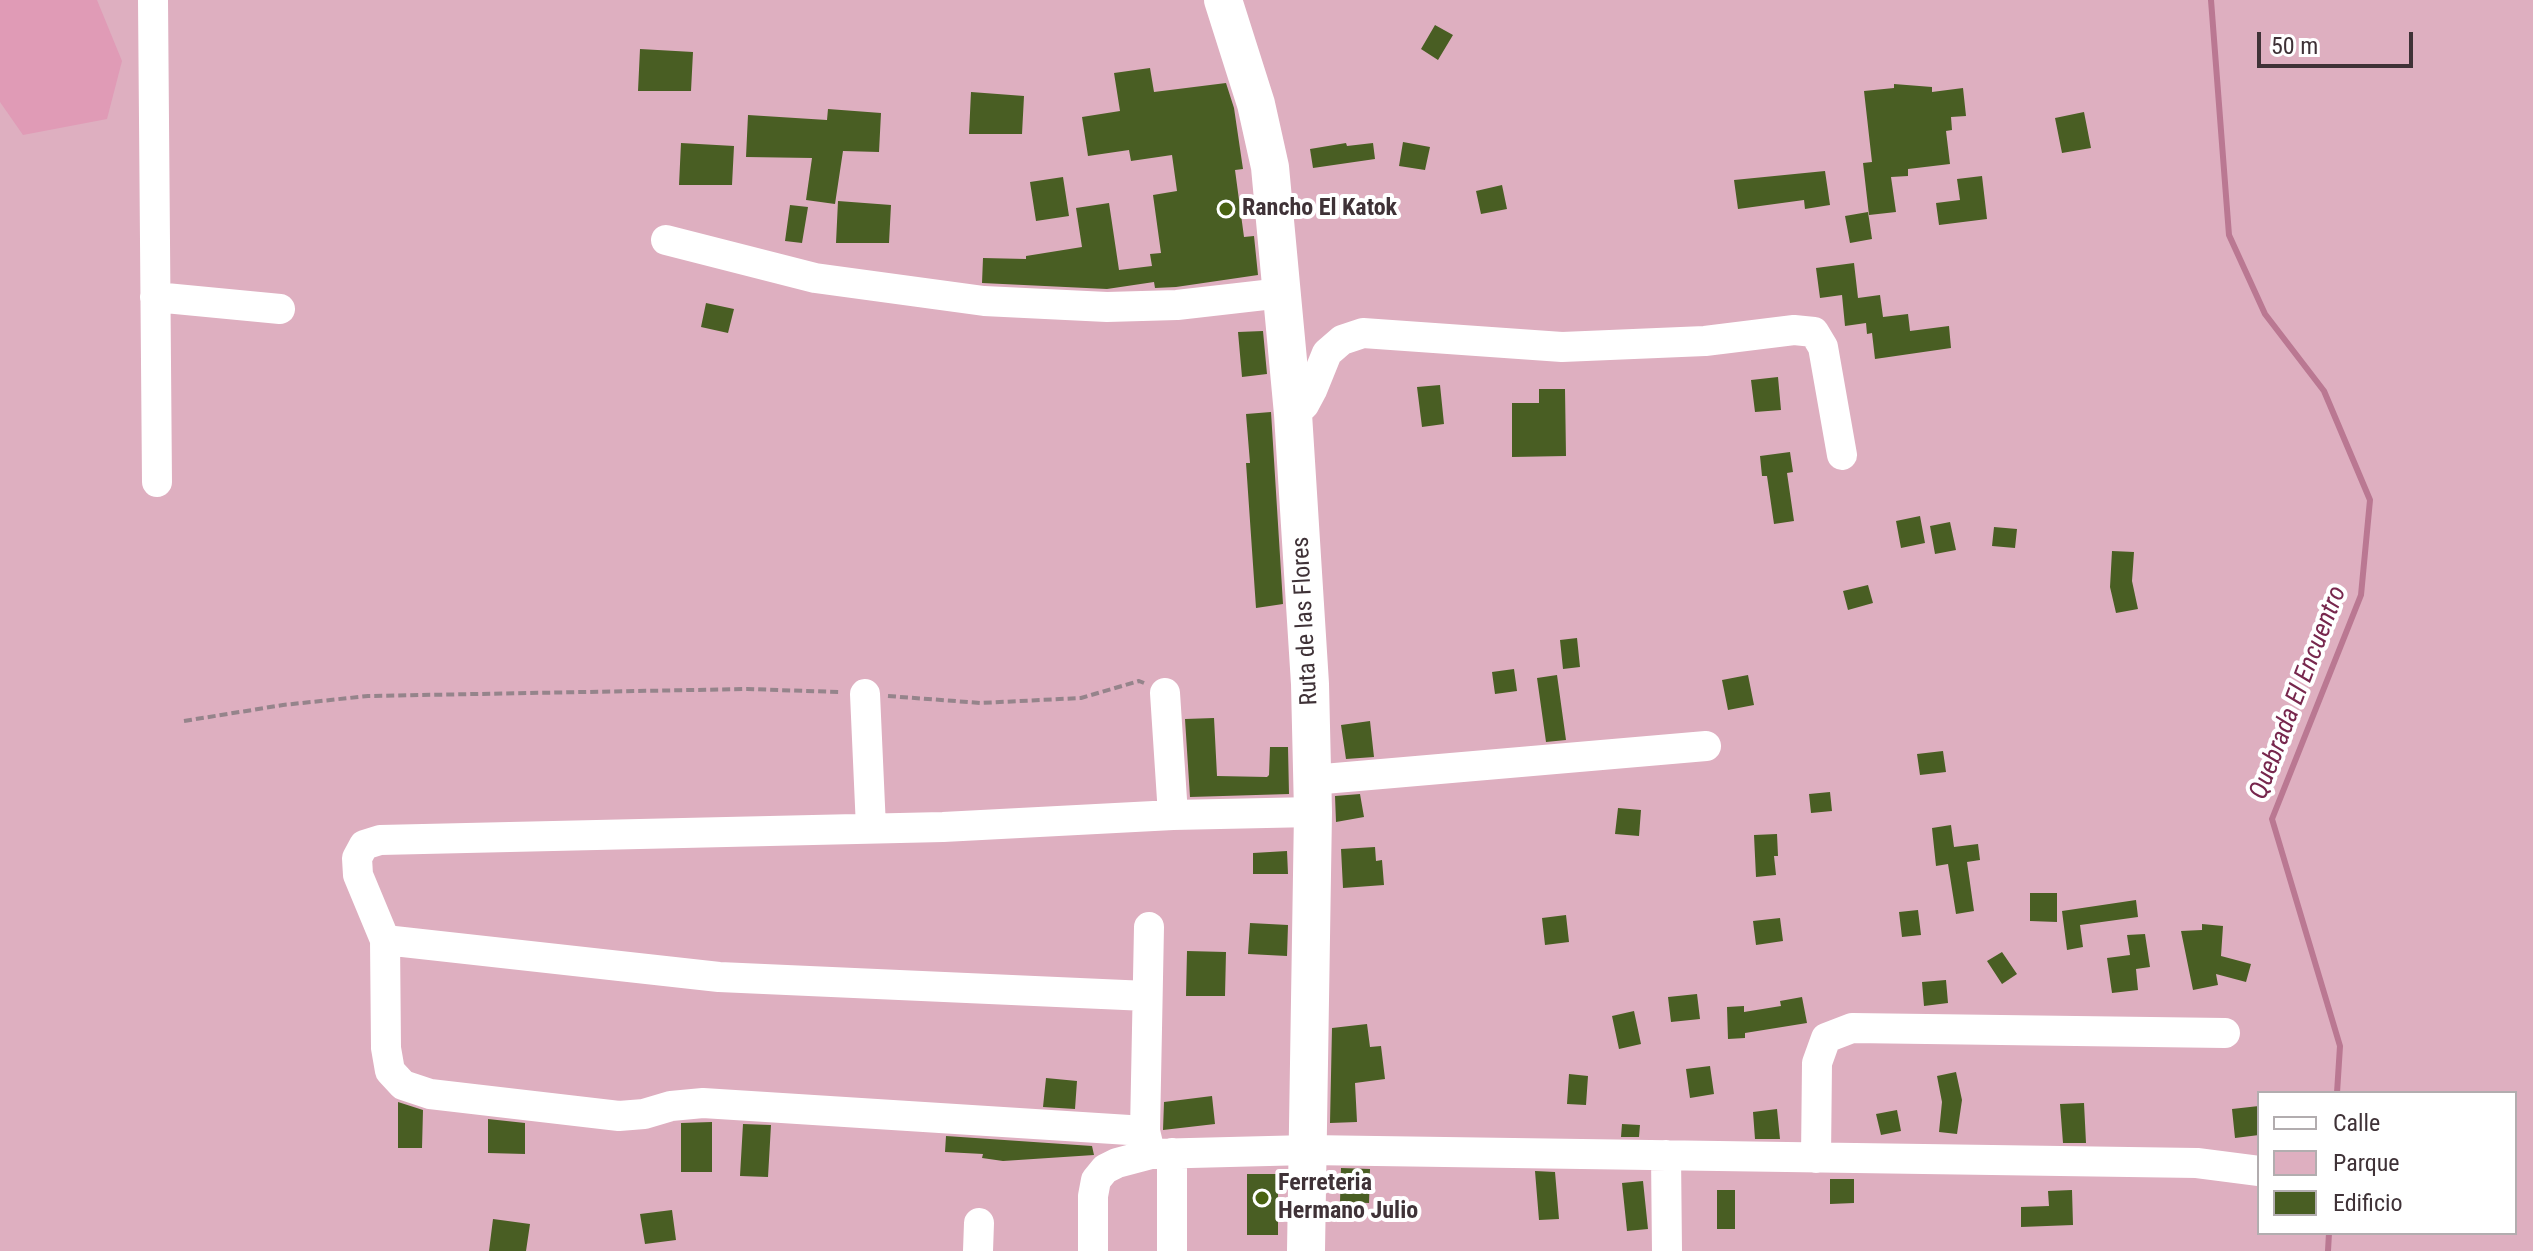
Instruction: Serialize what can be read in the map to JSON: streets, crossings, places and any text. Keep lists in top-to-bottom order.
{
  "streets": {
    "main road": ["Ruta de las Flores"]
  },
  "water": ["Quebrada El Encuentro"],
  "places": ["Rancho El Katok", "Ferreteria Hermano Julio"],
  "legend": ["Calle", "Parque", "Edificio"],
  "scale_bar": "50 m"
}
